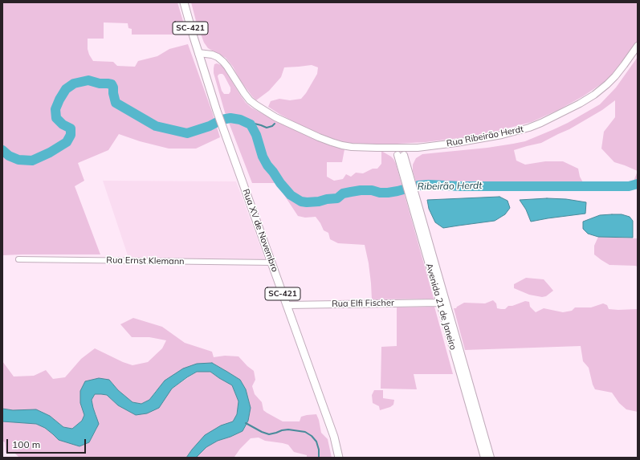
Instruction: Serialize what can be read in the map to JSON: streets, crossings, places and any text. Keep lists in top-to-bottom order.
{
  "streets": {
    "main road": [
      "SC-421",
      "Rua Ribeirão Herdt",
      "Rua XV de Novembro",
      "Rua Elfi Fischer",
      "Avenida 21 de Janeiro"
    ],
    "street": ["Rua Ernst Klemann"]
  },
  "crossings": [
    ["Rua Ribeirão Herdt", "Rua XV de Novembro"],
    ["Rua Ribeirão Herdt", "Avenida 21 de Janeiro"],
    ["Rua XV de Novembro", "Rua Ernst Klemann"],
    ["Rua XV de Novembro", "Rua Elfi Fischer"],
    ["Rua Elfi Fischer", "Avenida 21 de Janeiro"]
  ],
  "water": ["Ribeirão Herdt"],
  "scale_bar": "100 m"
}
